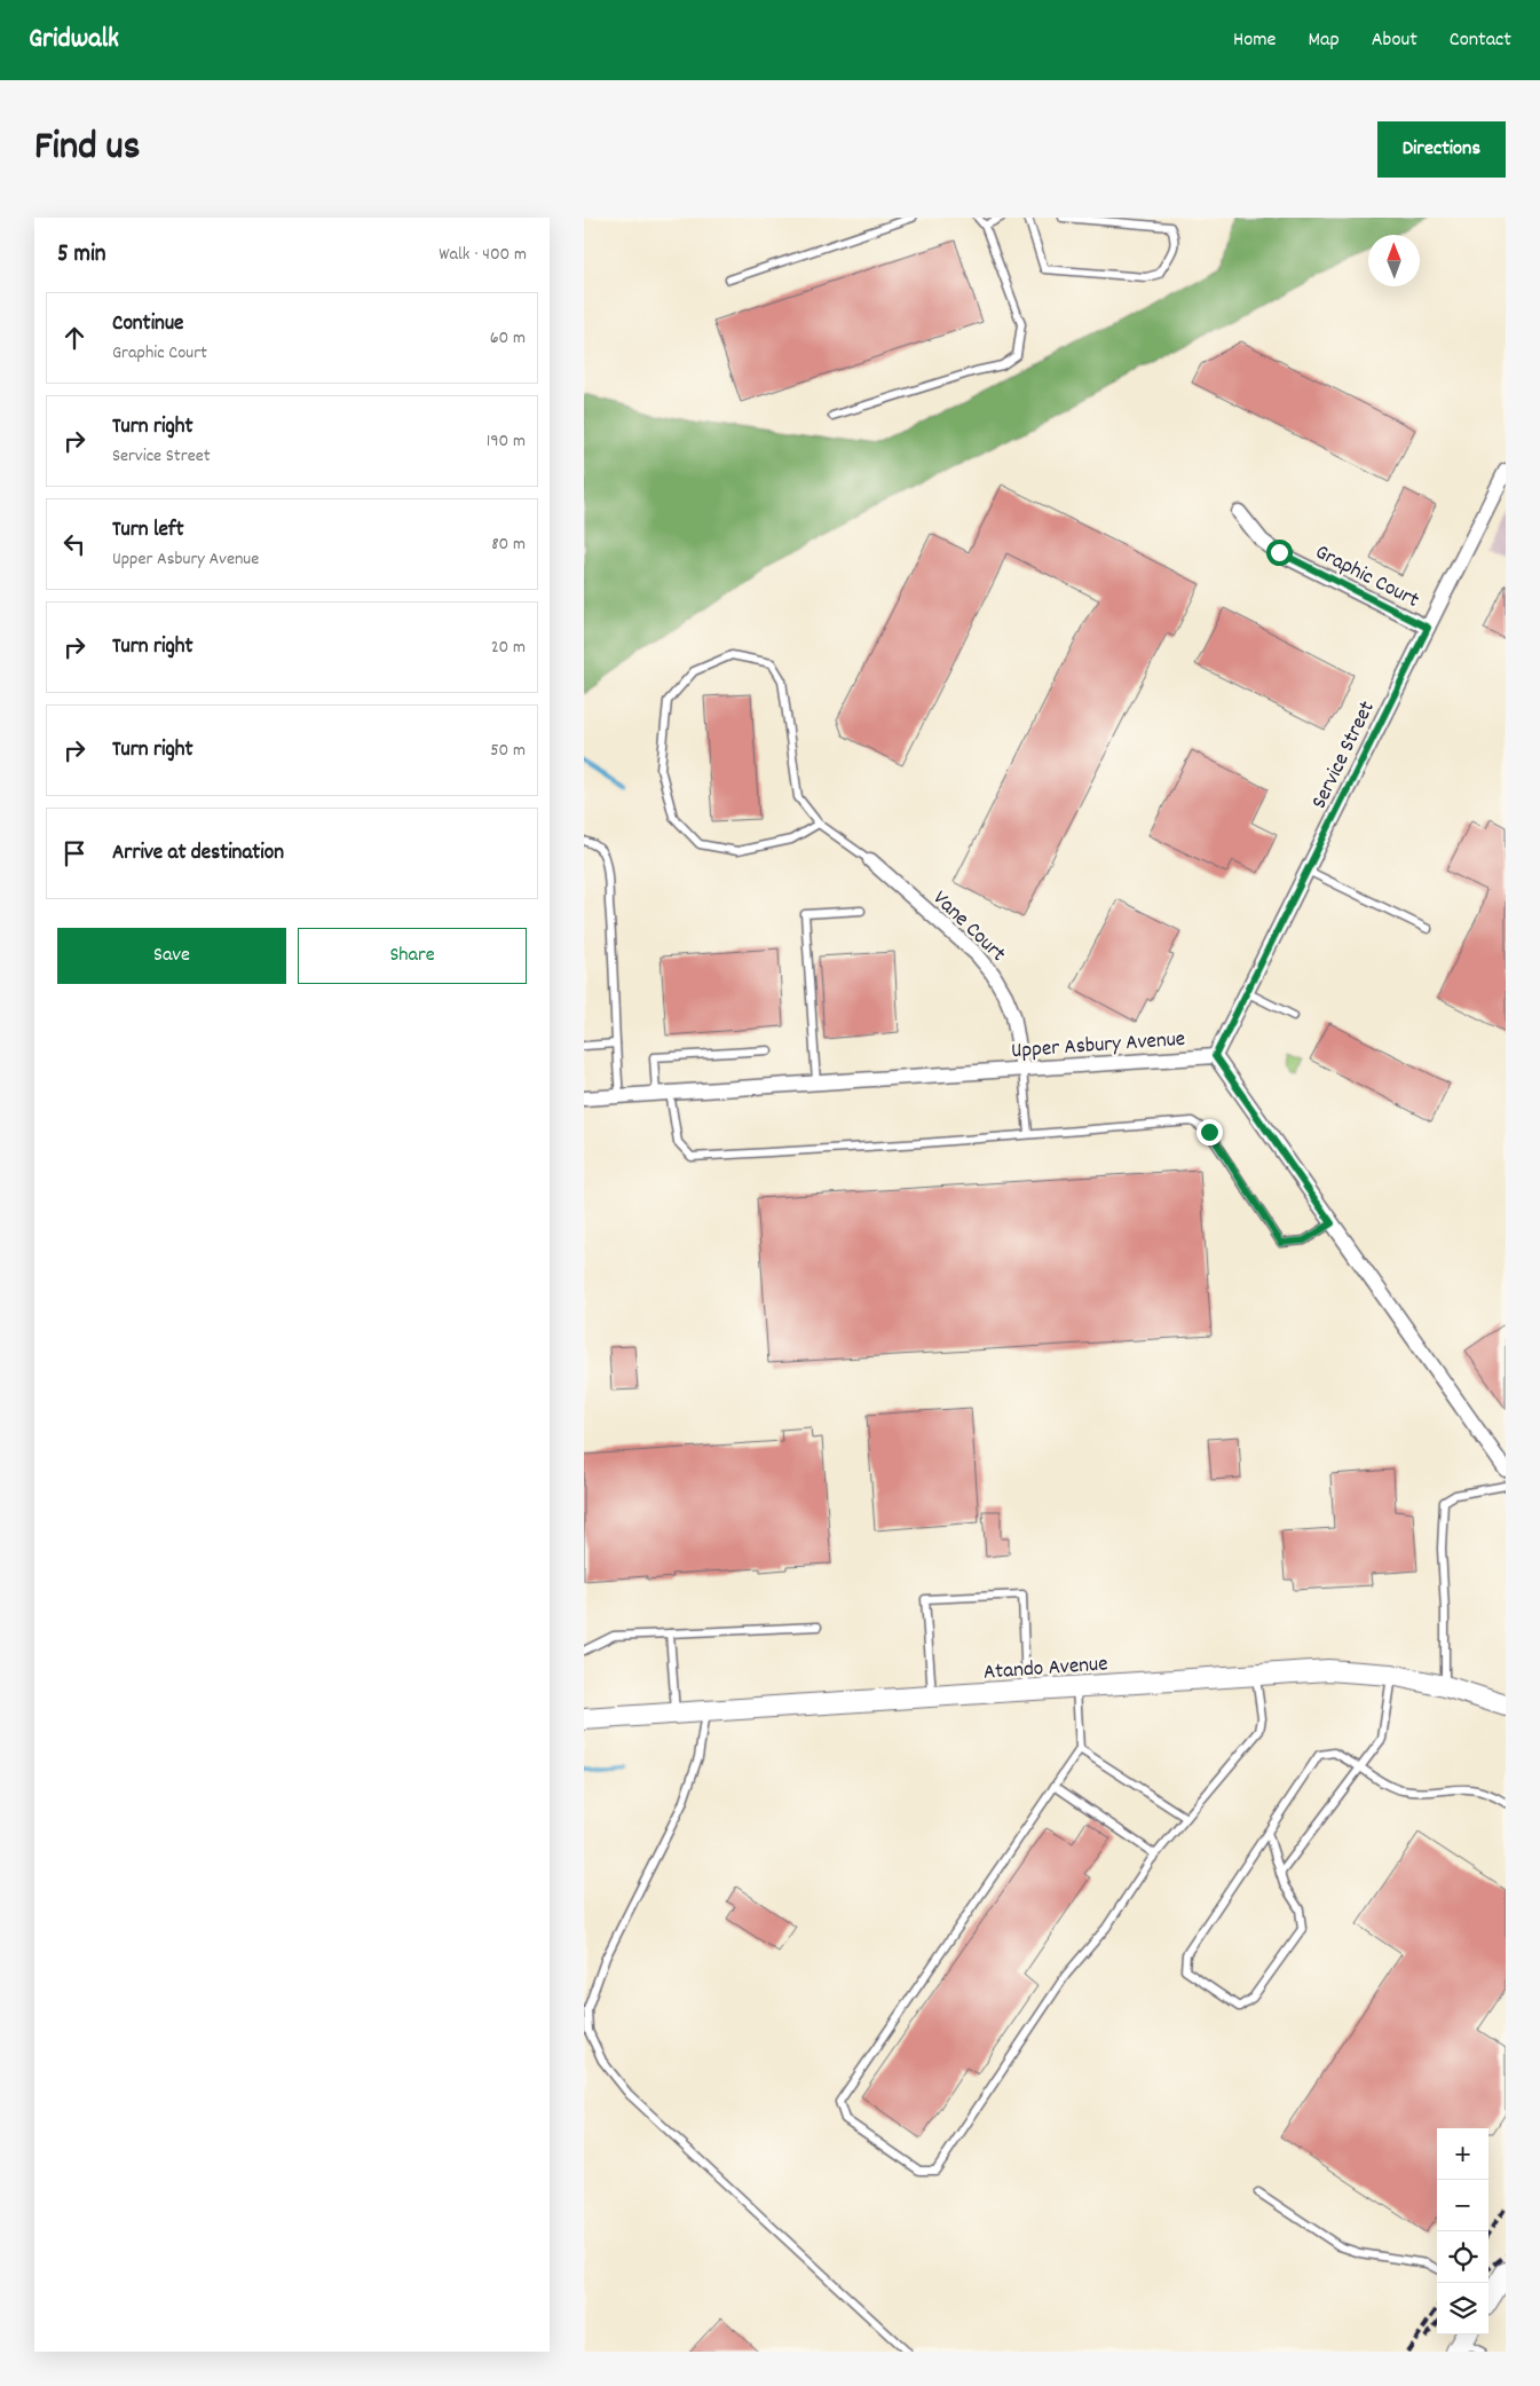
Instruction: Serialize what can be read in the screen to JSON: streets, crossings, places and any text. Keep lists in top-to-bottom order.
{
  "streets": {
    "main road": ["Atando Avenue"],
    "street": [
      "Graphic Court",
      "Service Street",
      "Vane Court",
      "Upper Asbury Avenue"
    ]
  },
  "crossings": [
    ["Graphic Court", "Service Street"],
    ["Service Street", "Upper Asbury Avenue"],
    ["Vane Court", "Upper Asbury Avenue"]
  ],
  "north": "top",
  "page": {
    "header": "Gridwalk",
    "nav": [
      "Home",
      "Map",
      "About",
      "Contact"
    ],
    "title": "Find us",
    "buttons": [
      "Directions",
      ["Save", "Share"]
    ],
    "heading": ["5 min", "Walk · 400 m"],
    "list": [
      ["Continue", "Graphic Court", "60 m"],
      ["Turn right", "Service Street", "190 m"],
      ["Turn left", "Upper Asbury Avenue", "80 m"],
      ["Turn right", "20 m"],
      ["Turn right", "50 m"],
      "Arrive at destination"
    ],
    "map_buttons": ["+", "−"]
  }
}
